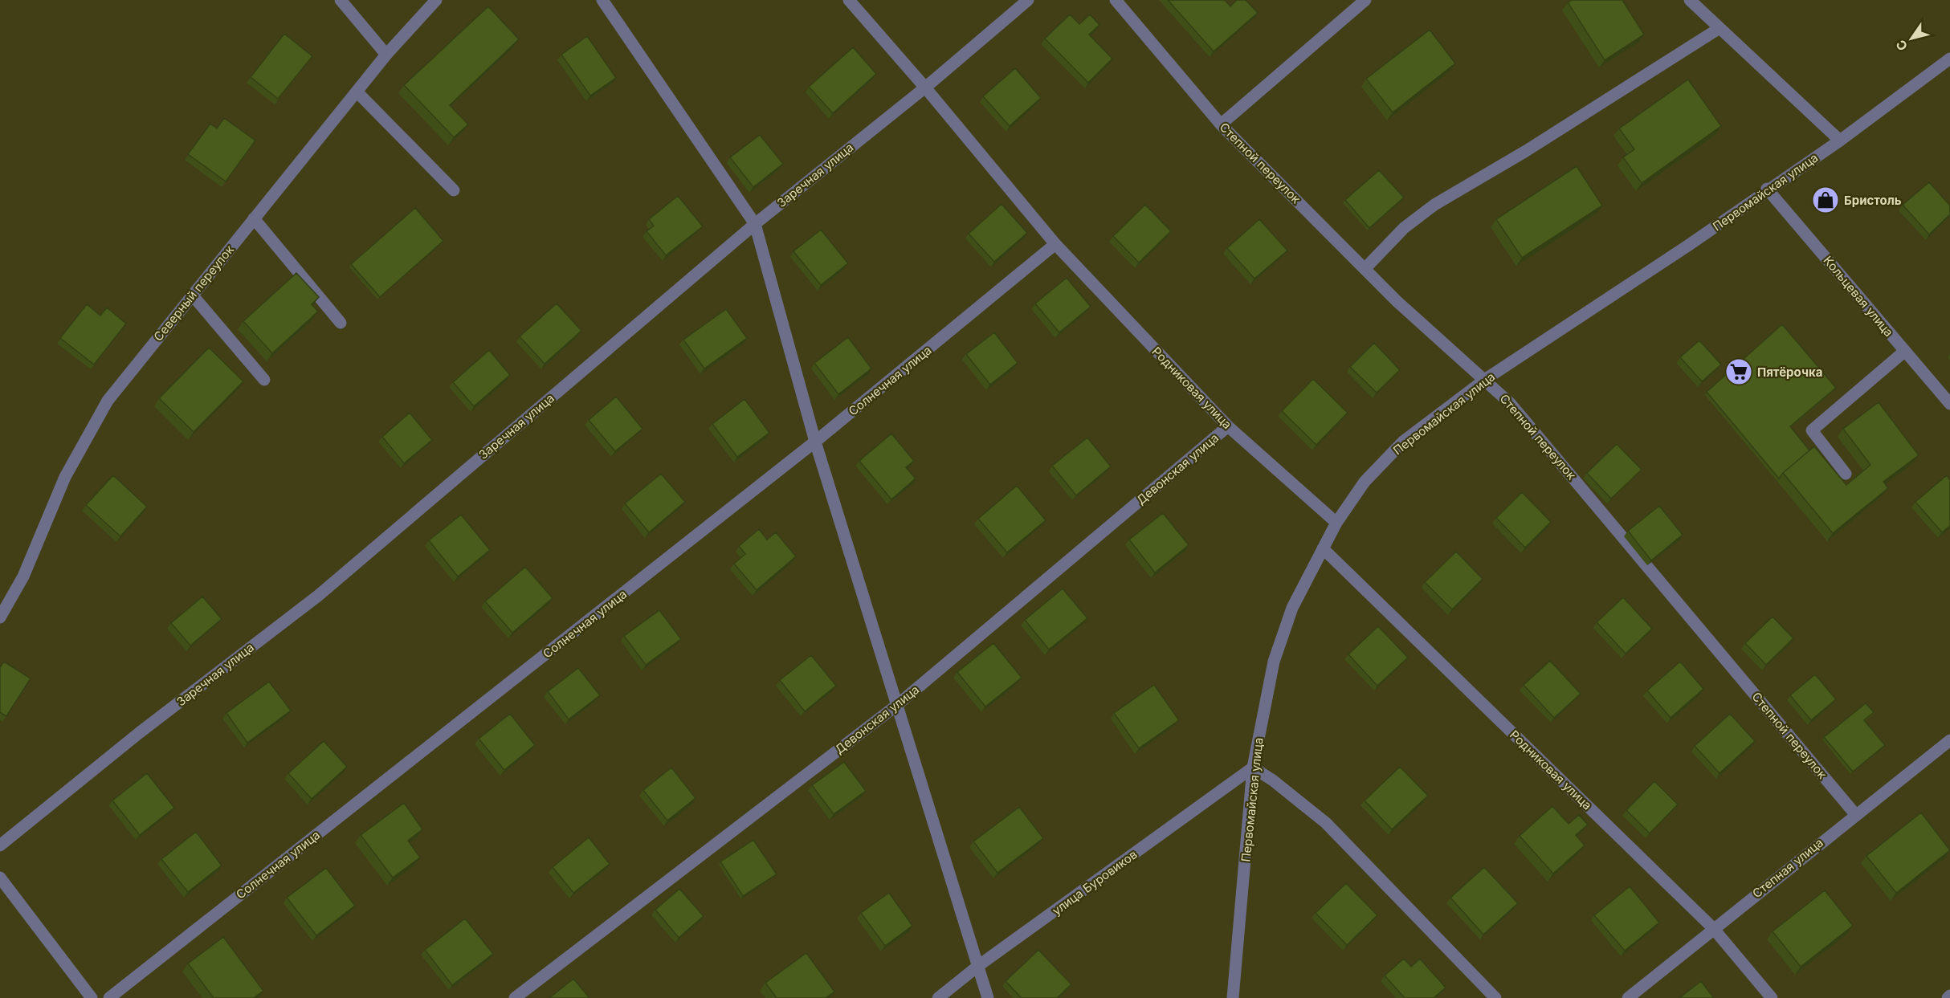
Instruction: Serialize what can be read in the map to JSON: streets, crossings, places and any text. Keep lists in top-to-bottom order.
{
  "streets": {
    "street": [
      "Степной переулок",
      "Заречная улица",
      "Первомайская улица",
      "Северный переулок",
      "Кольцевая улица",
      "Солнечная улица",
      "Родниковая улица",
      "Девонская улица",
      "Степная улица",
      "улица Буровиков"
    ]
  },
  "crossings": [
    ["Степной переулок", "Первомайская улица"],
    ["Степной переулок", "Степная улица"],
    ["Заречная улица", "Родниковая улица"],
    ["Первомайская улица", "Кольцевая улица"],
    ["Первомайская улица", "Родниковая улица"],
    ["Первомайская улица", "улица Буровиков"],
    ["Солнечная улица", "Родниковая улица"],
    ["Родниковая улица", "Девонская улица"],
    ["Родниковая улица", "Степная улица"]
  ],
  "places": {
    "shop": ["Бристоль"],
    "supermarket": ["Пятёрочка"]
  },
  "north": "bottom left"
}
